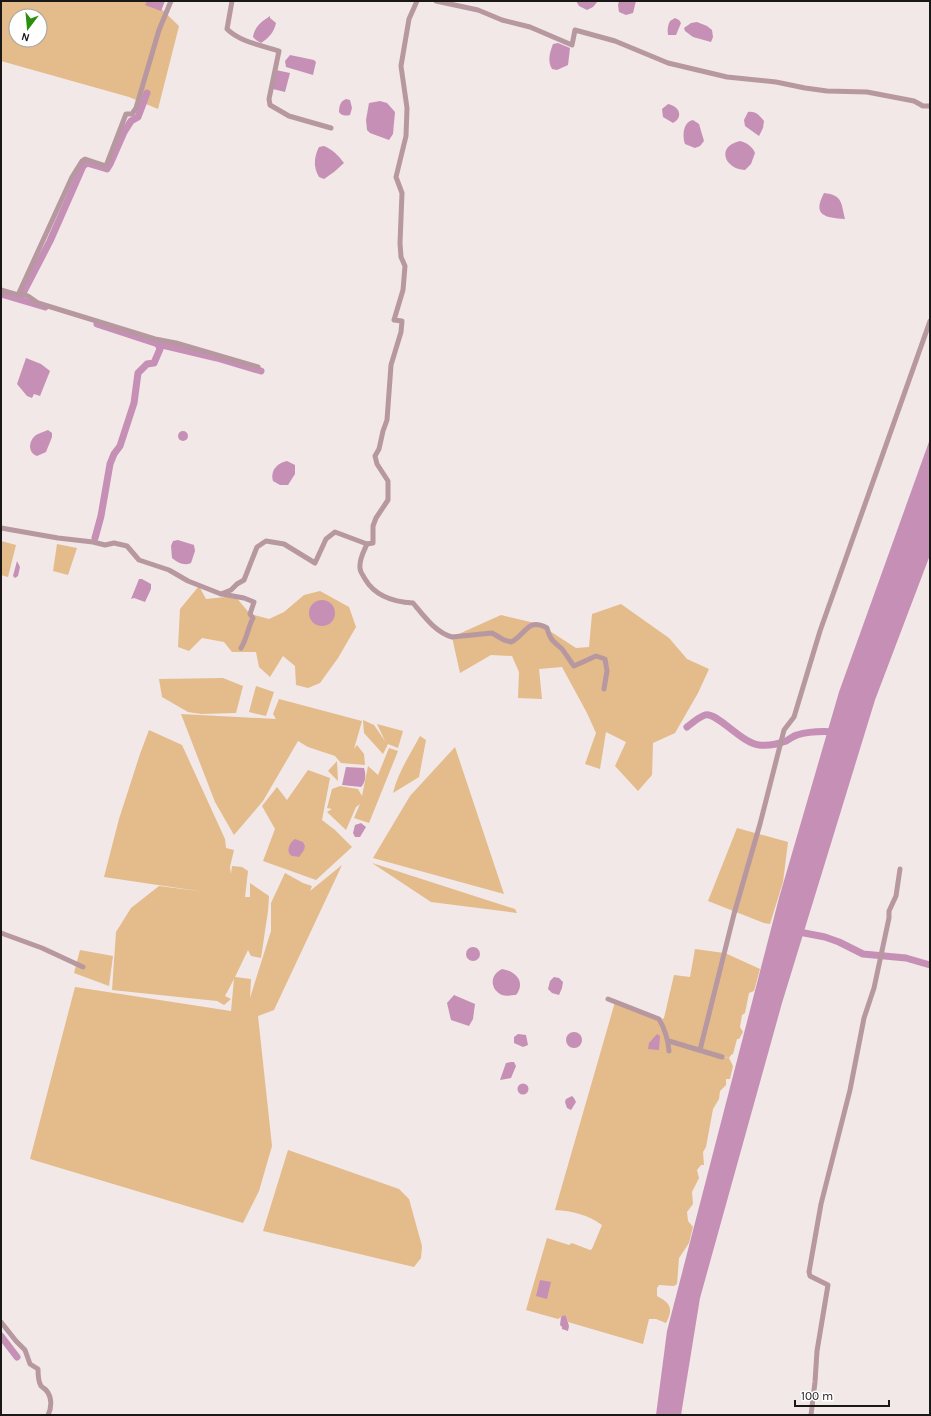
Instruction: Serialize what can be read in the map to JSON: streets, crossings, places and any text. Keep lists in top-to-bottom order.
{
  "scale_bar": "100 m",
  "north": "bottom"
}
